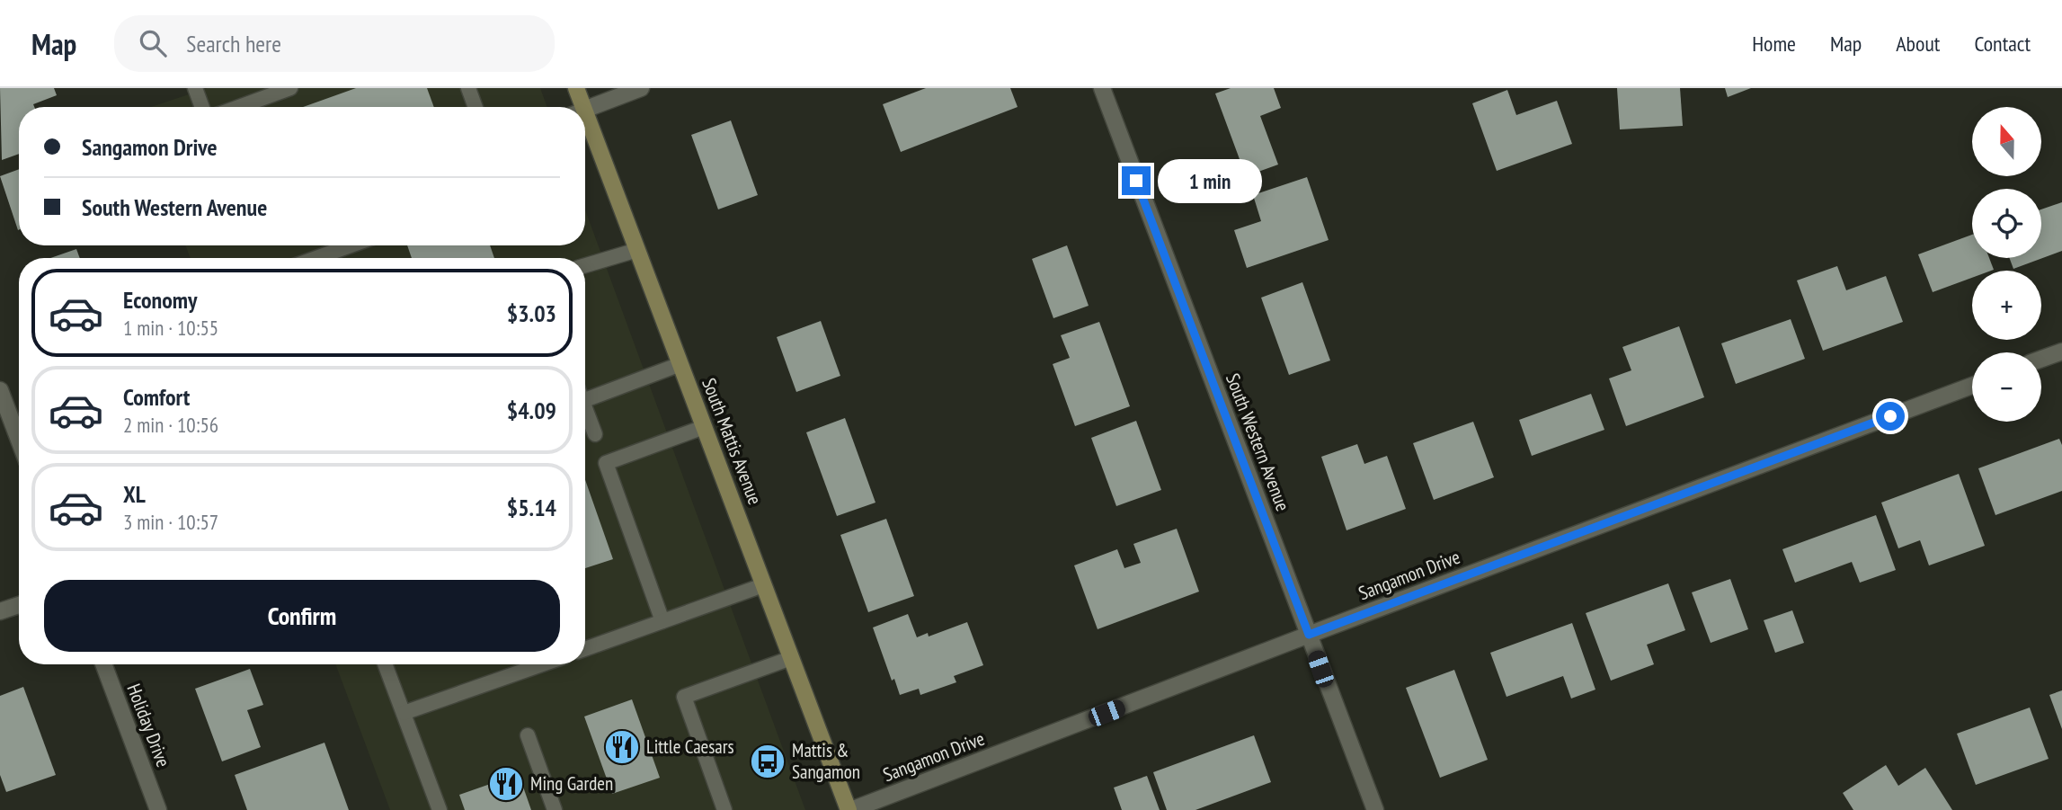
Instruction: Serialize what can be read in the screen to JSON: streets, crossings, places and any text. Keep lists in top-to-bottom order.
{
  "streets": {
    "main road": ["South Mattis Avenue"],
    "street": ["South Western Avenue", "Sangamon Drive", "Holiday Drive"]
  },
  "crossings": [
    ["South Mattis Avenue", "Sangamon Drive"],
    ["South Western Avenue", "Sangamon Drive"]
  ],
  "places": {
    "restaurant": ["Little Caesars", "Ming Garden"],
    "bus stop": ["Mattis & Sangamon"]
  },
  "north": "top",
  "page": {
    "header": "Map",
    "search": "Search here",
    "nav": [
      "Home",
      "Map",
      "About",
      "Contact"
    ],
    "map_buttons": ["+", "−"],
    "banner": ["Sangamon Drive", "South Western Avenue"],
    "bubble": "1 min",
    "list": [
      {
        "name": "Economy",
        "note": "1 min · 10:55",
        "value": "$3.03"
      },
      {
        "name": "Comfort",
        "note": "2 min · 10:56",
        "value": "$4.09"
      },
      {
        "name": "XL",
        "note": "3 min · 10:57",
        "value": "$5.14"
      }
    ],
    "buttons": "Confirm"
  }
}
